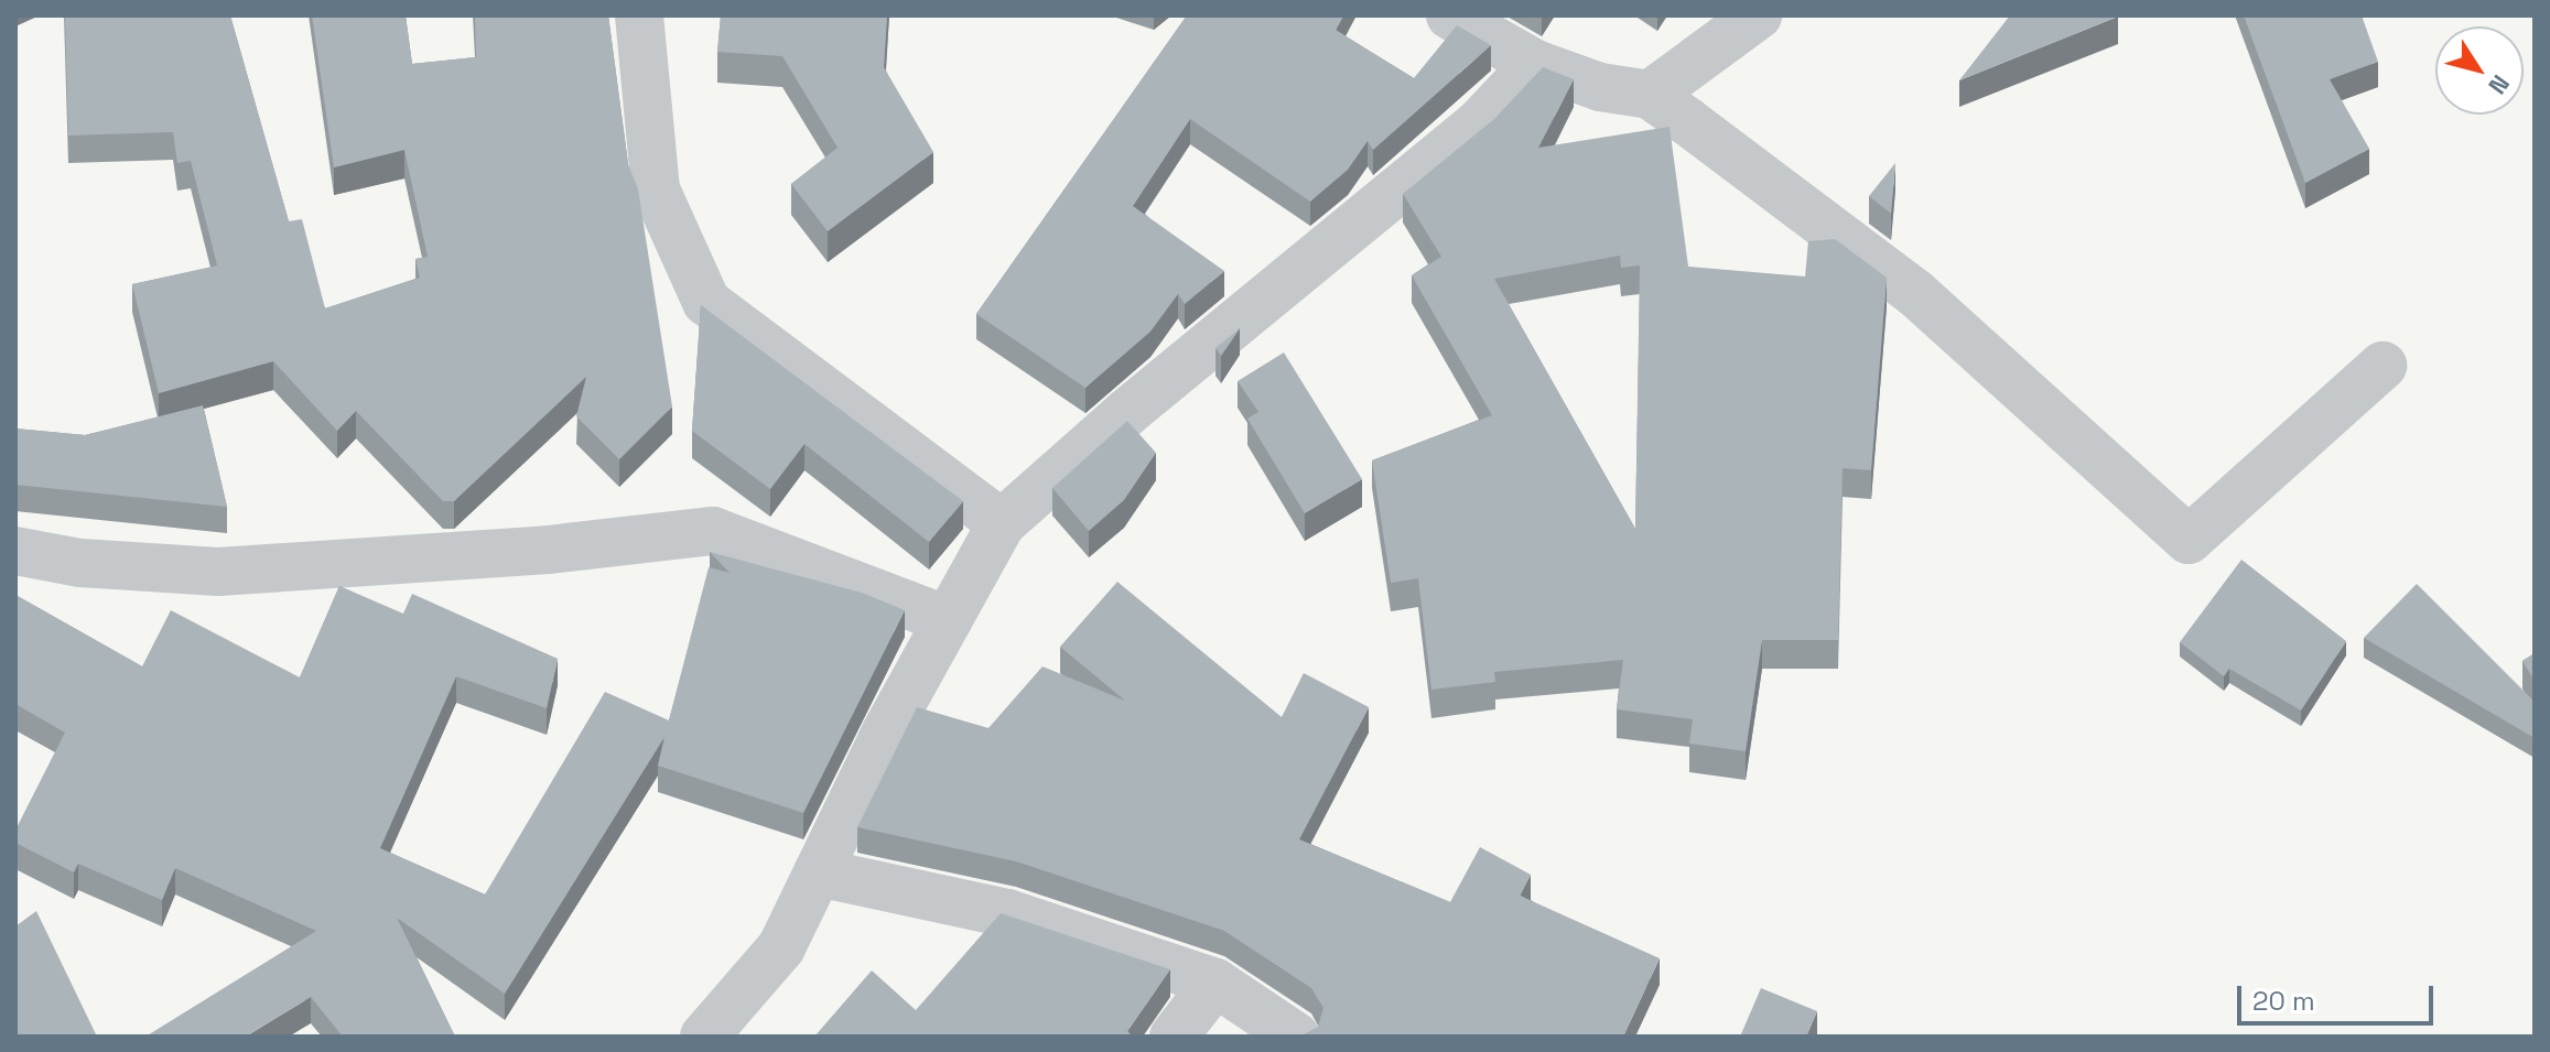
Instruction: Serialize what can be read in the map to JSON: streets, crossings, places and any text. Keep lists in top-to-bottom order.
{
  "scale_bar": "20 m",
  "north": "bottom right"
}
